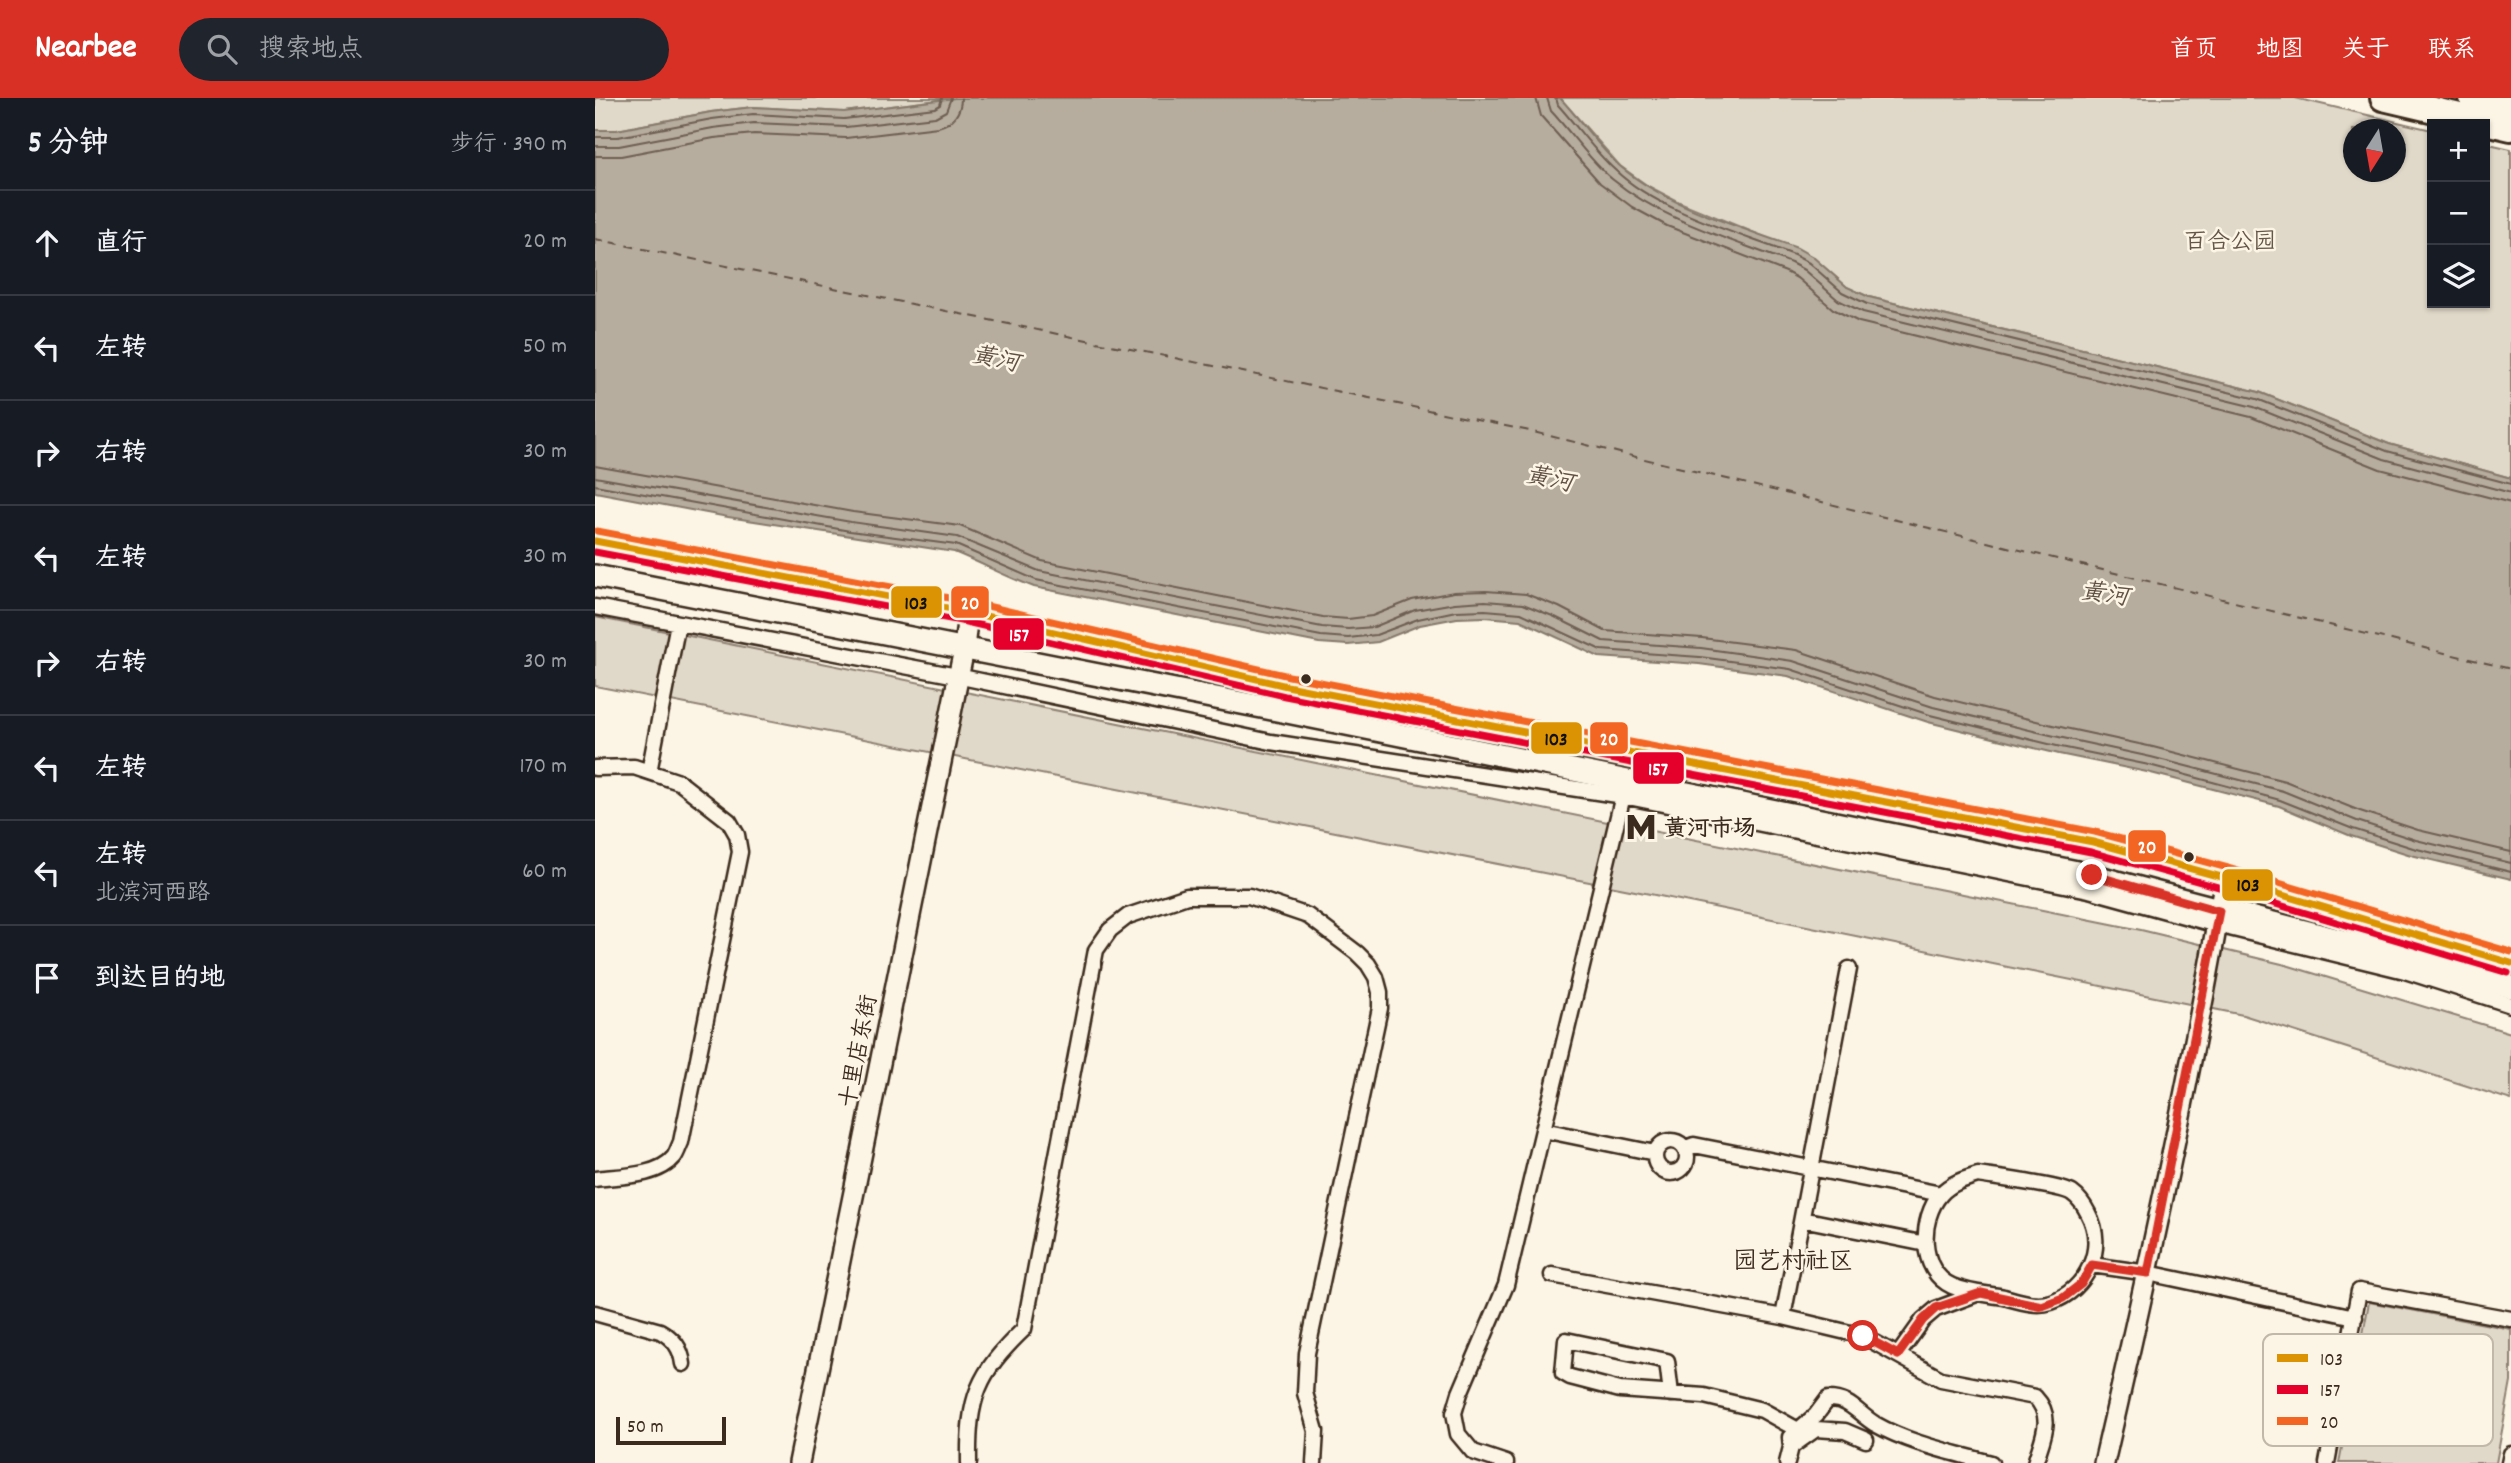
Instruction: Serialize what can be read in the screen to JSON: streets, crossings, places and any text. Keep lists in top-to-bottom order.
{
  "streets": {
    "street": ["十里店东街"]
  },
  "districts": ["园艺村社区"],
  "water": ["黄河"],
  "parks": ["百合公园"],
  "places": {
    "metro station": ["黄河市场"]
  },
  "lines": ["transit line 20", "transit line 103", "transit line 157"],
  "legend": ["103", "157", "20"],
  "scale_bar": "50 m",
  "north": "bottom",
  "page": {
    "header": "Nearbee",
    "search": "搜索地点",
    "nav": [
      "首页",
      "地图",
      "关于",
      "联系"
    ],
    "heading": ["5 分钟", "步行 · 390 m"],
    "map_buttons": ["+", "−"],
    "list": [
      ["直行", "20 m"],
      ["左转", "50 m"],
      ["右转", "30 m"],
      ["左转", "30 m"],
      ["右转", "30 m"],
      ["左转", "170 m"],
      ["左转", "北滨河西路", "60 m"],
      "到达目的地"
    ],
    "scale": "50 m"
  }
}
